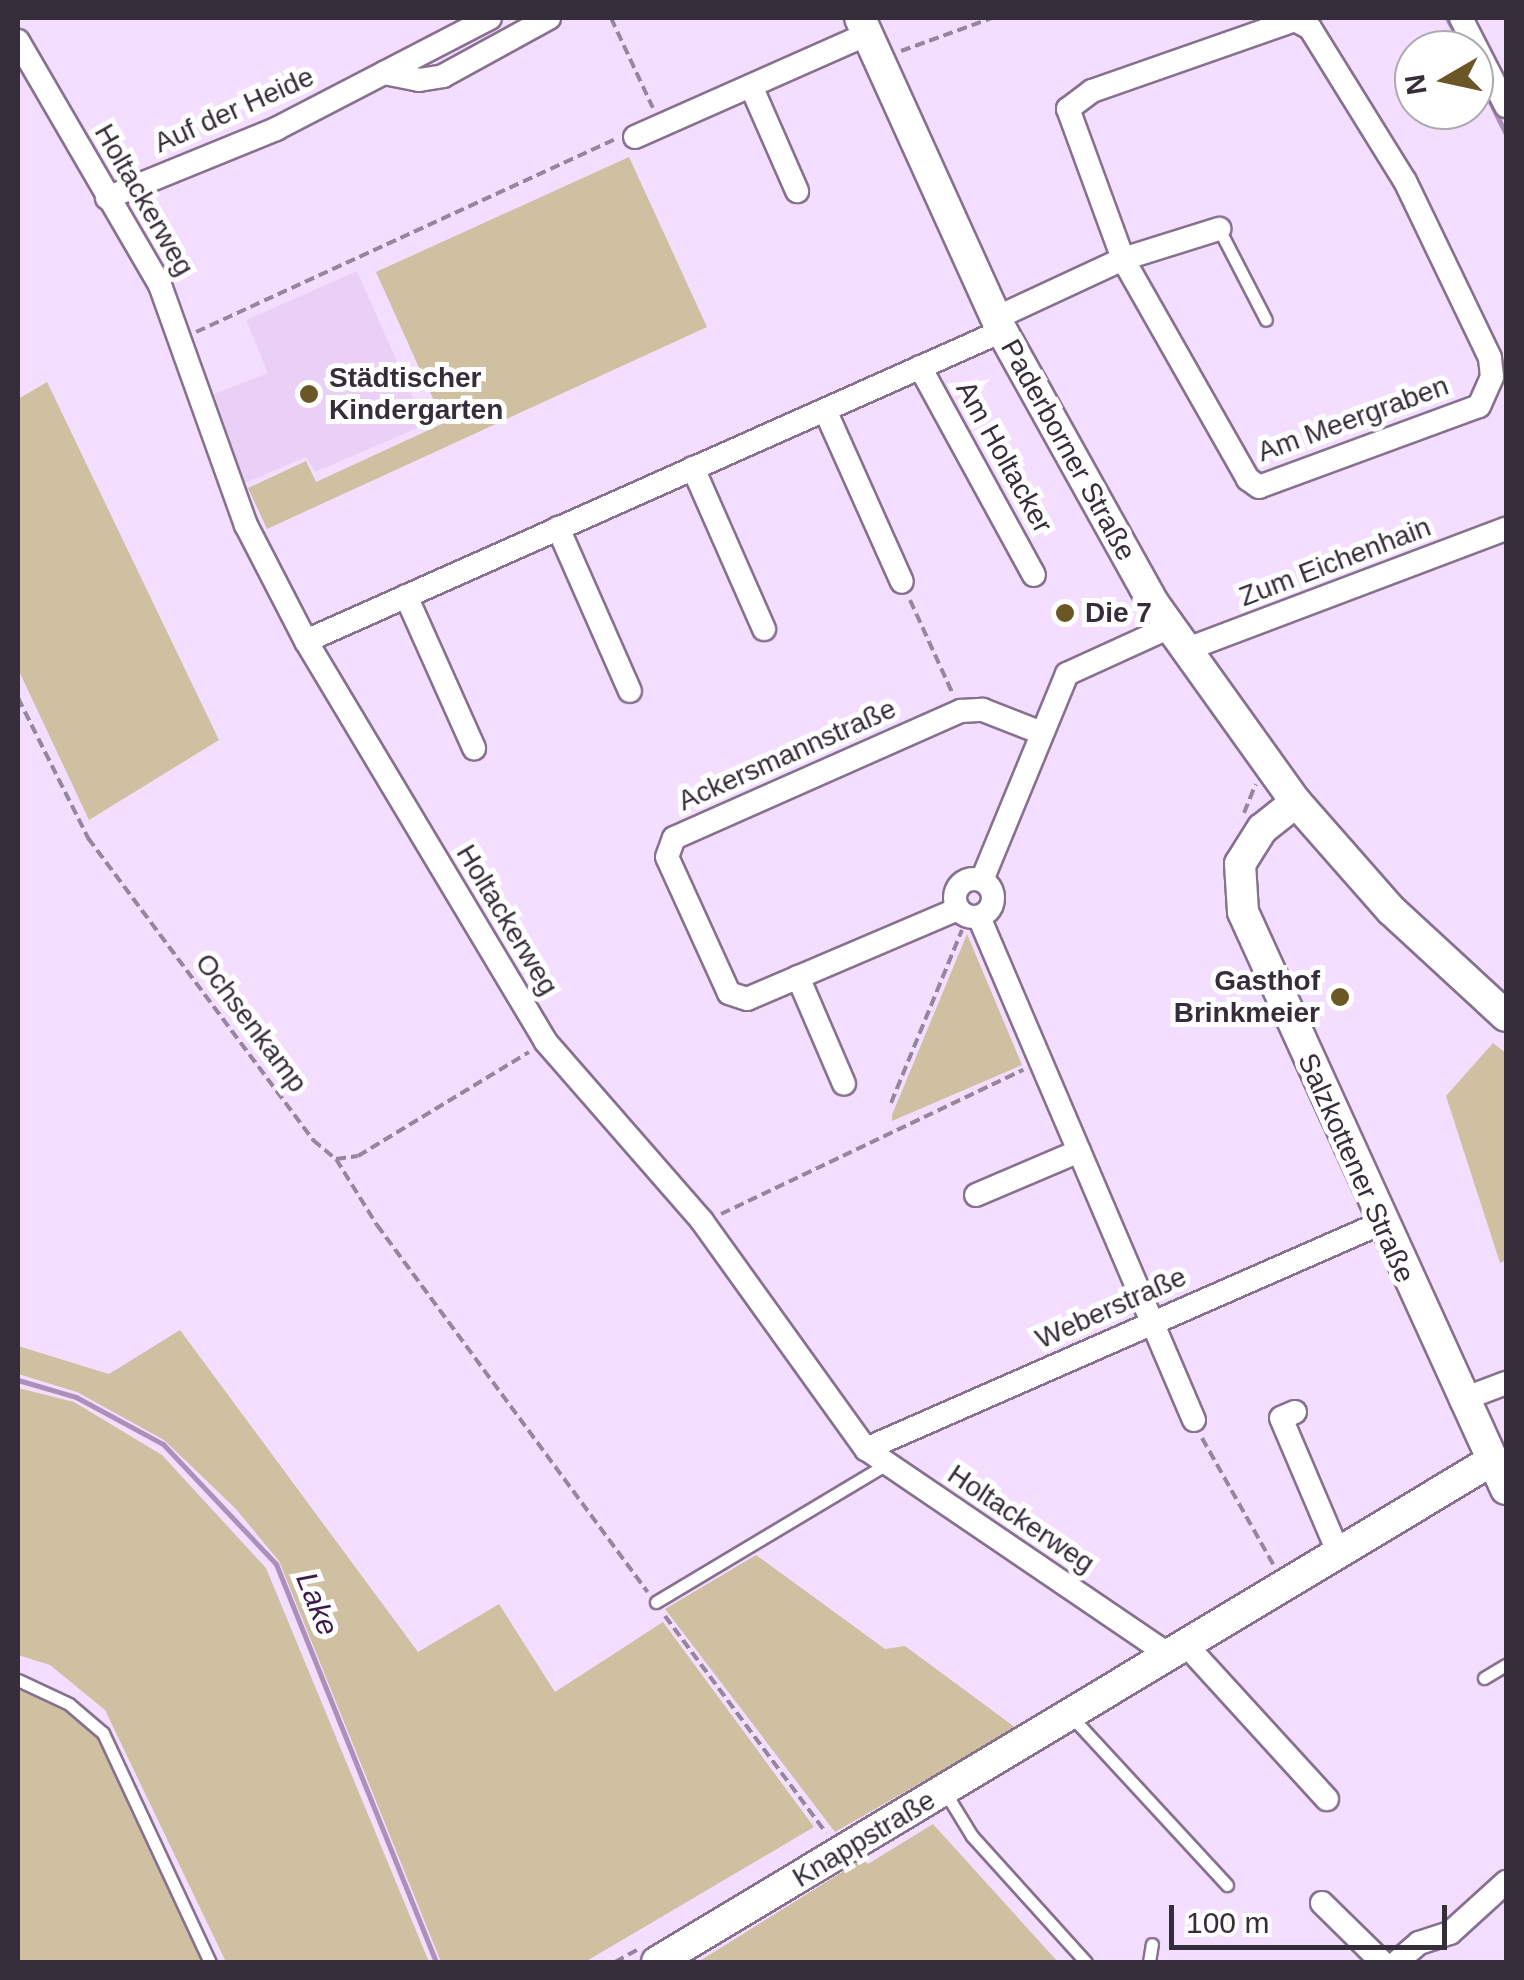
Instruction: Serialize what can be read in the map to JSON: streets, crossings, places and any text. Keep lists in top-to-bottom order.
{
  "streets": {
    "street": [
      "Auf der Heide",
      "Holtackerweg",
      "Am Meergraben",
      "Paderborner Straße",
      "Am Holtacker",
      "Zum Eichenhain",
      "Ackersmannstraße",
      "Salzkottener Straße",
      "Weberstraße",
      "Knappstraße"
    ],
    "path": ["Ochsenkamp"]
  },
  "crossings": [
    ["Auf der Heide", "Holtackerweg"],
    ["Holtackerweg", "Am Holtacker"],
    ["Holtackerweg", "Weberstraße"],
    ["Holtackerweg", "Knappstraße"],
    ["Paderborner Straße", "Am Holtacker"],
    ["Paderborner Straße", "Zum Eichenhain"],
    ["Paderborner Straße", "Ackersmannstraße"],
    ["Paderborner Straße", "Salzkottener Straße"],
    ["Zum Eichenhain", "Ackersmannstraße"],
    ["Ochsenkamp", "Knappstraße"],
    ["Salzkottener Straße", "Weberstraße"],
    ["Salzkottener Straße", "Knappstraße"]
  ],
  "water": ["Lake"],
  "places": ["Städtischer Kindergarten", "Die 7", "Gasthof Brinkmeier"],
  "scale_bar": "100 m",
  "north": "left"
}
